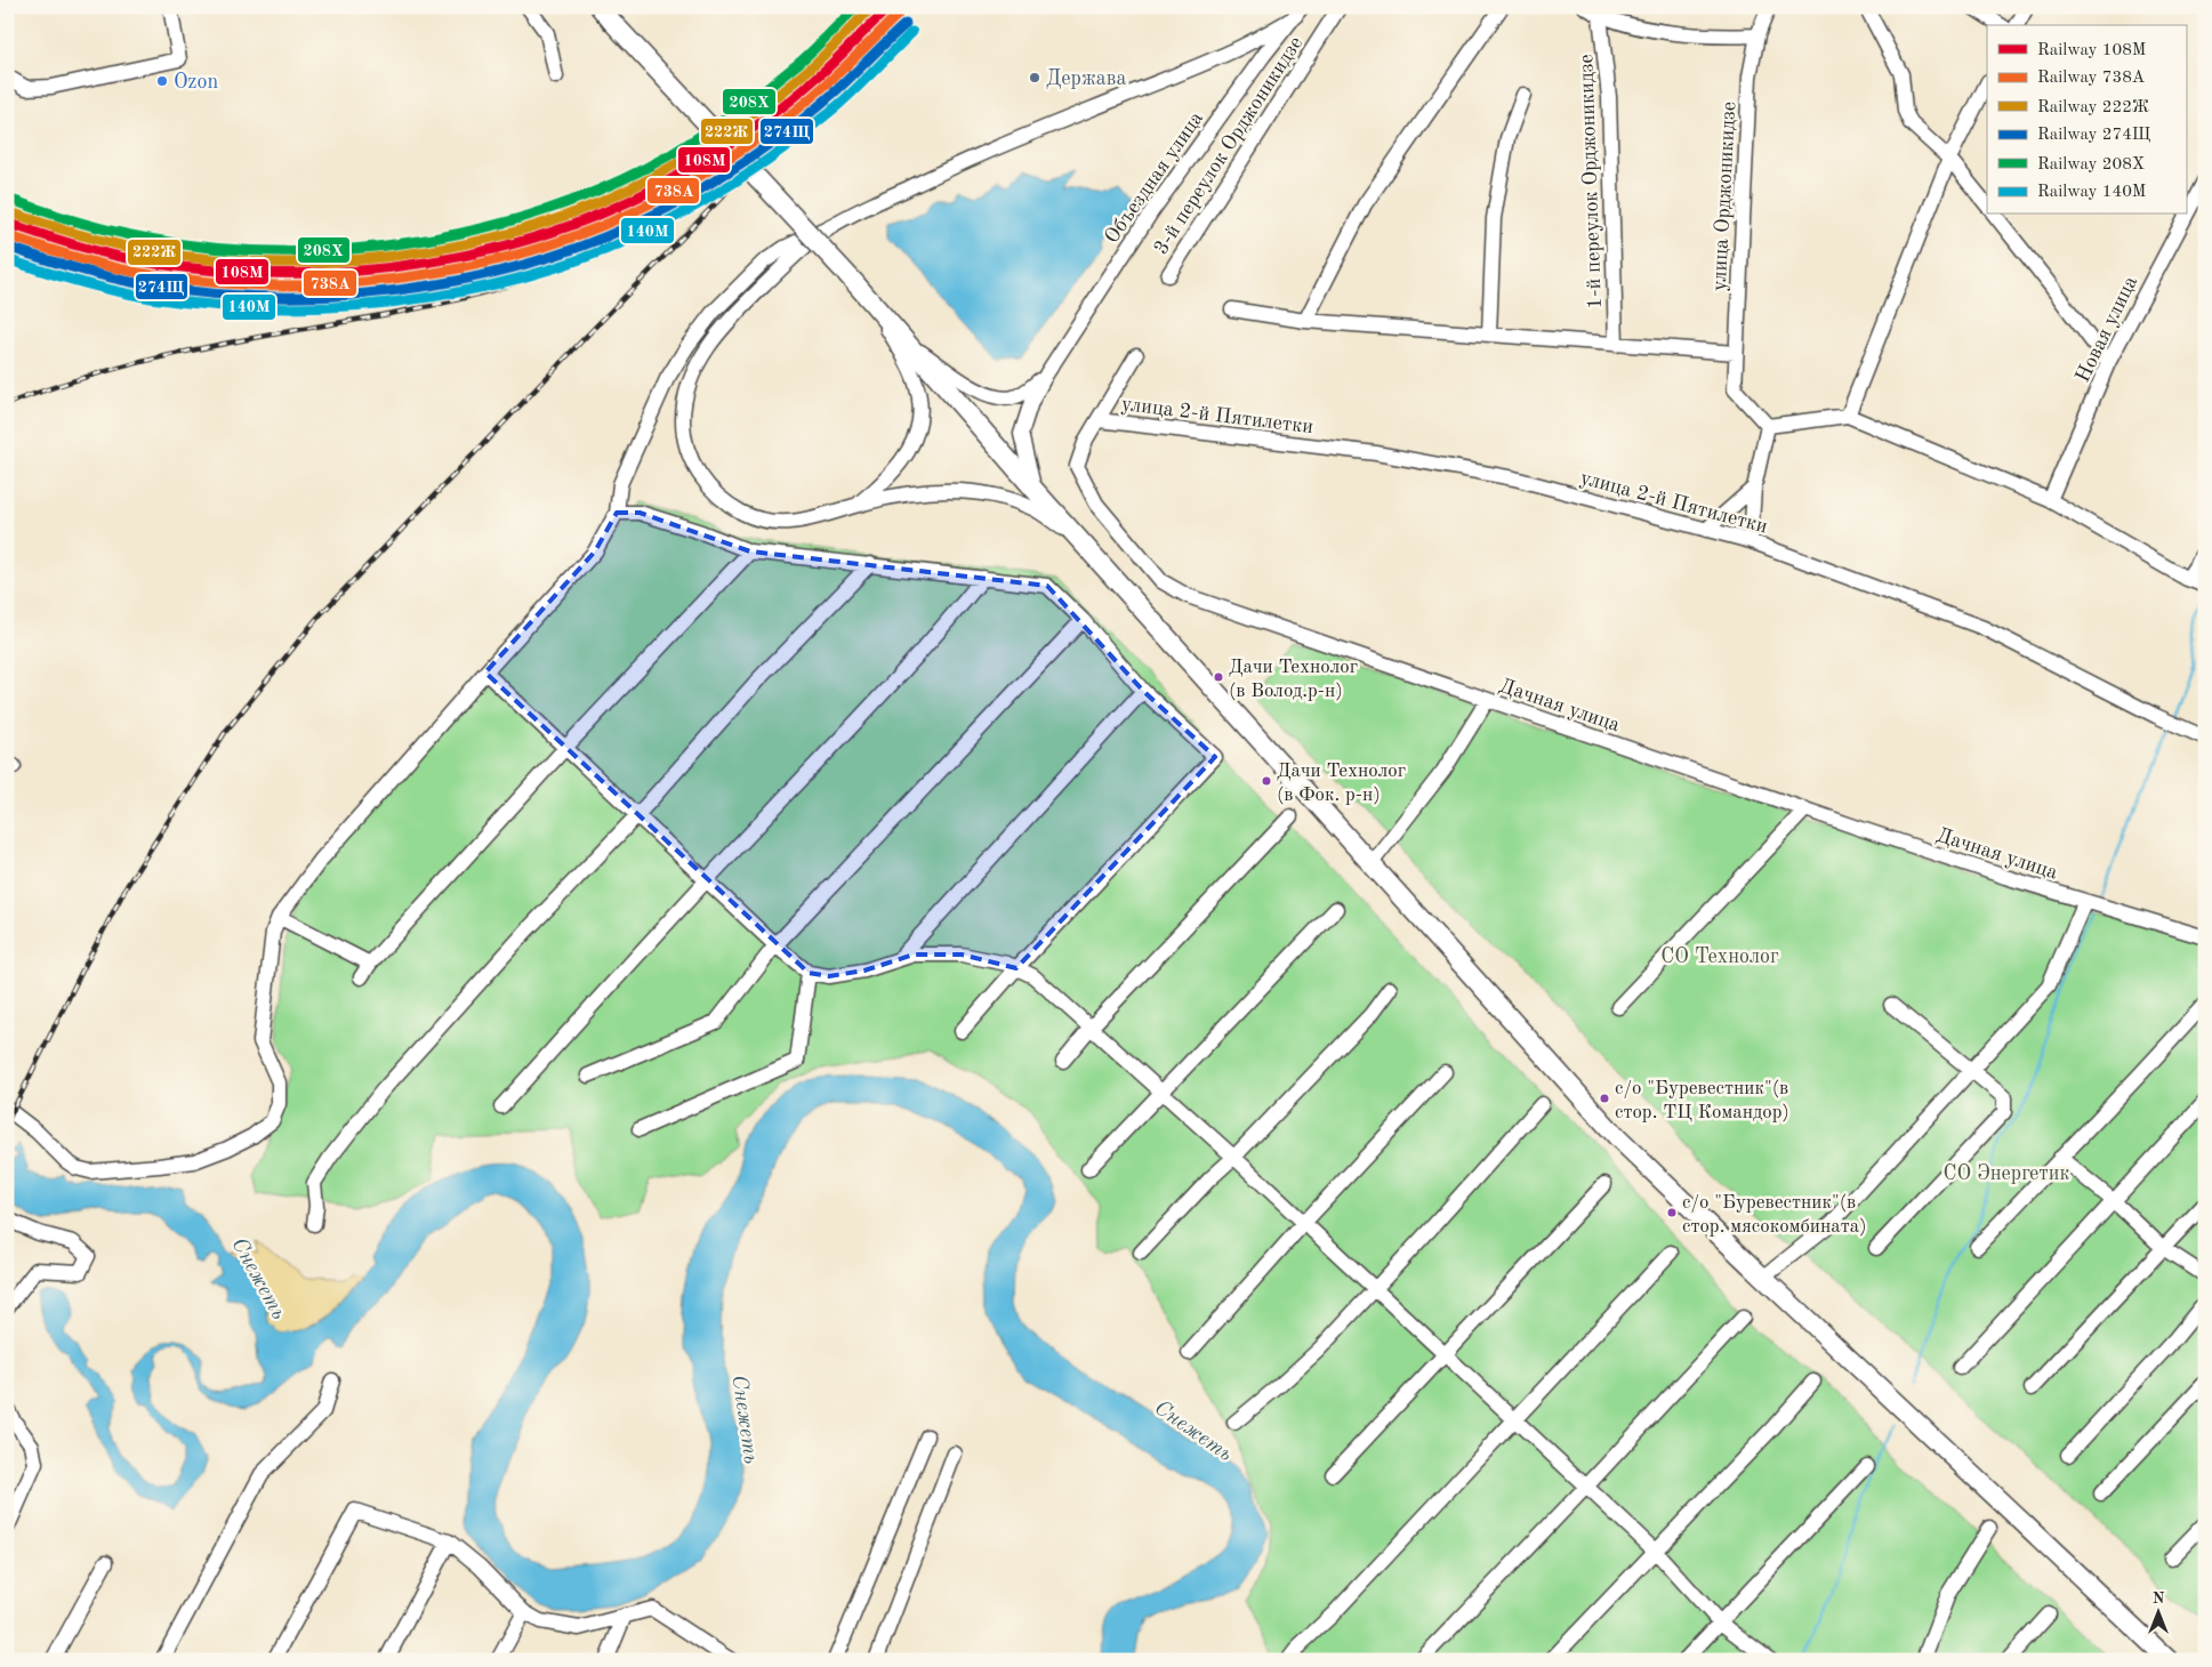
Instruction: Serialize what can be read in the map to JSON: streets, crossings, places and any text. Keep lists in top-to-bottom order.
{
  "streets": {
    "street": [
      "3-й переулок Орджоникидзе",
      "Объездная улица",
      "1-й переулок Орджоникидзе",
      "улица Орджоникидзе",
      "Новая улица",
      "улица 2-й Пятилетки",
      "Дачная улица"
    ]
  },
  "crossings": [
    ["улица 2-й Пятилетки", "Дачная улица"]
  ],
  "water": ["Снежеть"],
  "parks": ["СО Технолог", "СО Энергетик"],
  "places": [
    "Держава",
    "Ozon",
    "Дачи Технолог (в Волод.р-н)",
    "Дачи Технолог (в Фок. р-н)",
    "с/о \"Буревестник\"(в стор. ТЦ Командор)",
    "с/о \"Буревестник\"(в стор. мясокомбината)"
  ],
  "lines": [
    "rail line 108М",
    "rail line 222Ж",
    "rail line 208Х",
    "rail line 738А",
    "rail line 274Щ",
    "rail line 140М"
  ],
  "legend": [
    "Railway 108М",
    "Railway 738А",
    "Railway 222Ж",
    "Railway 274Щ",
    "Railway 208Х",
    "Railway 140М"
  ],
  "north": "top"
}
